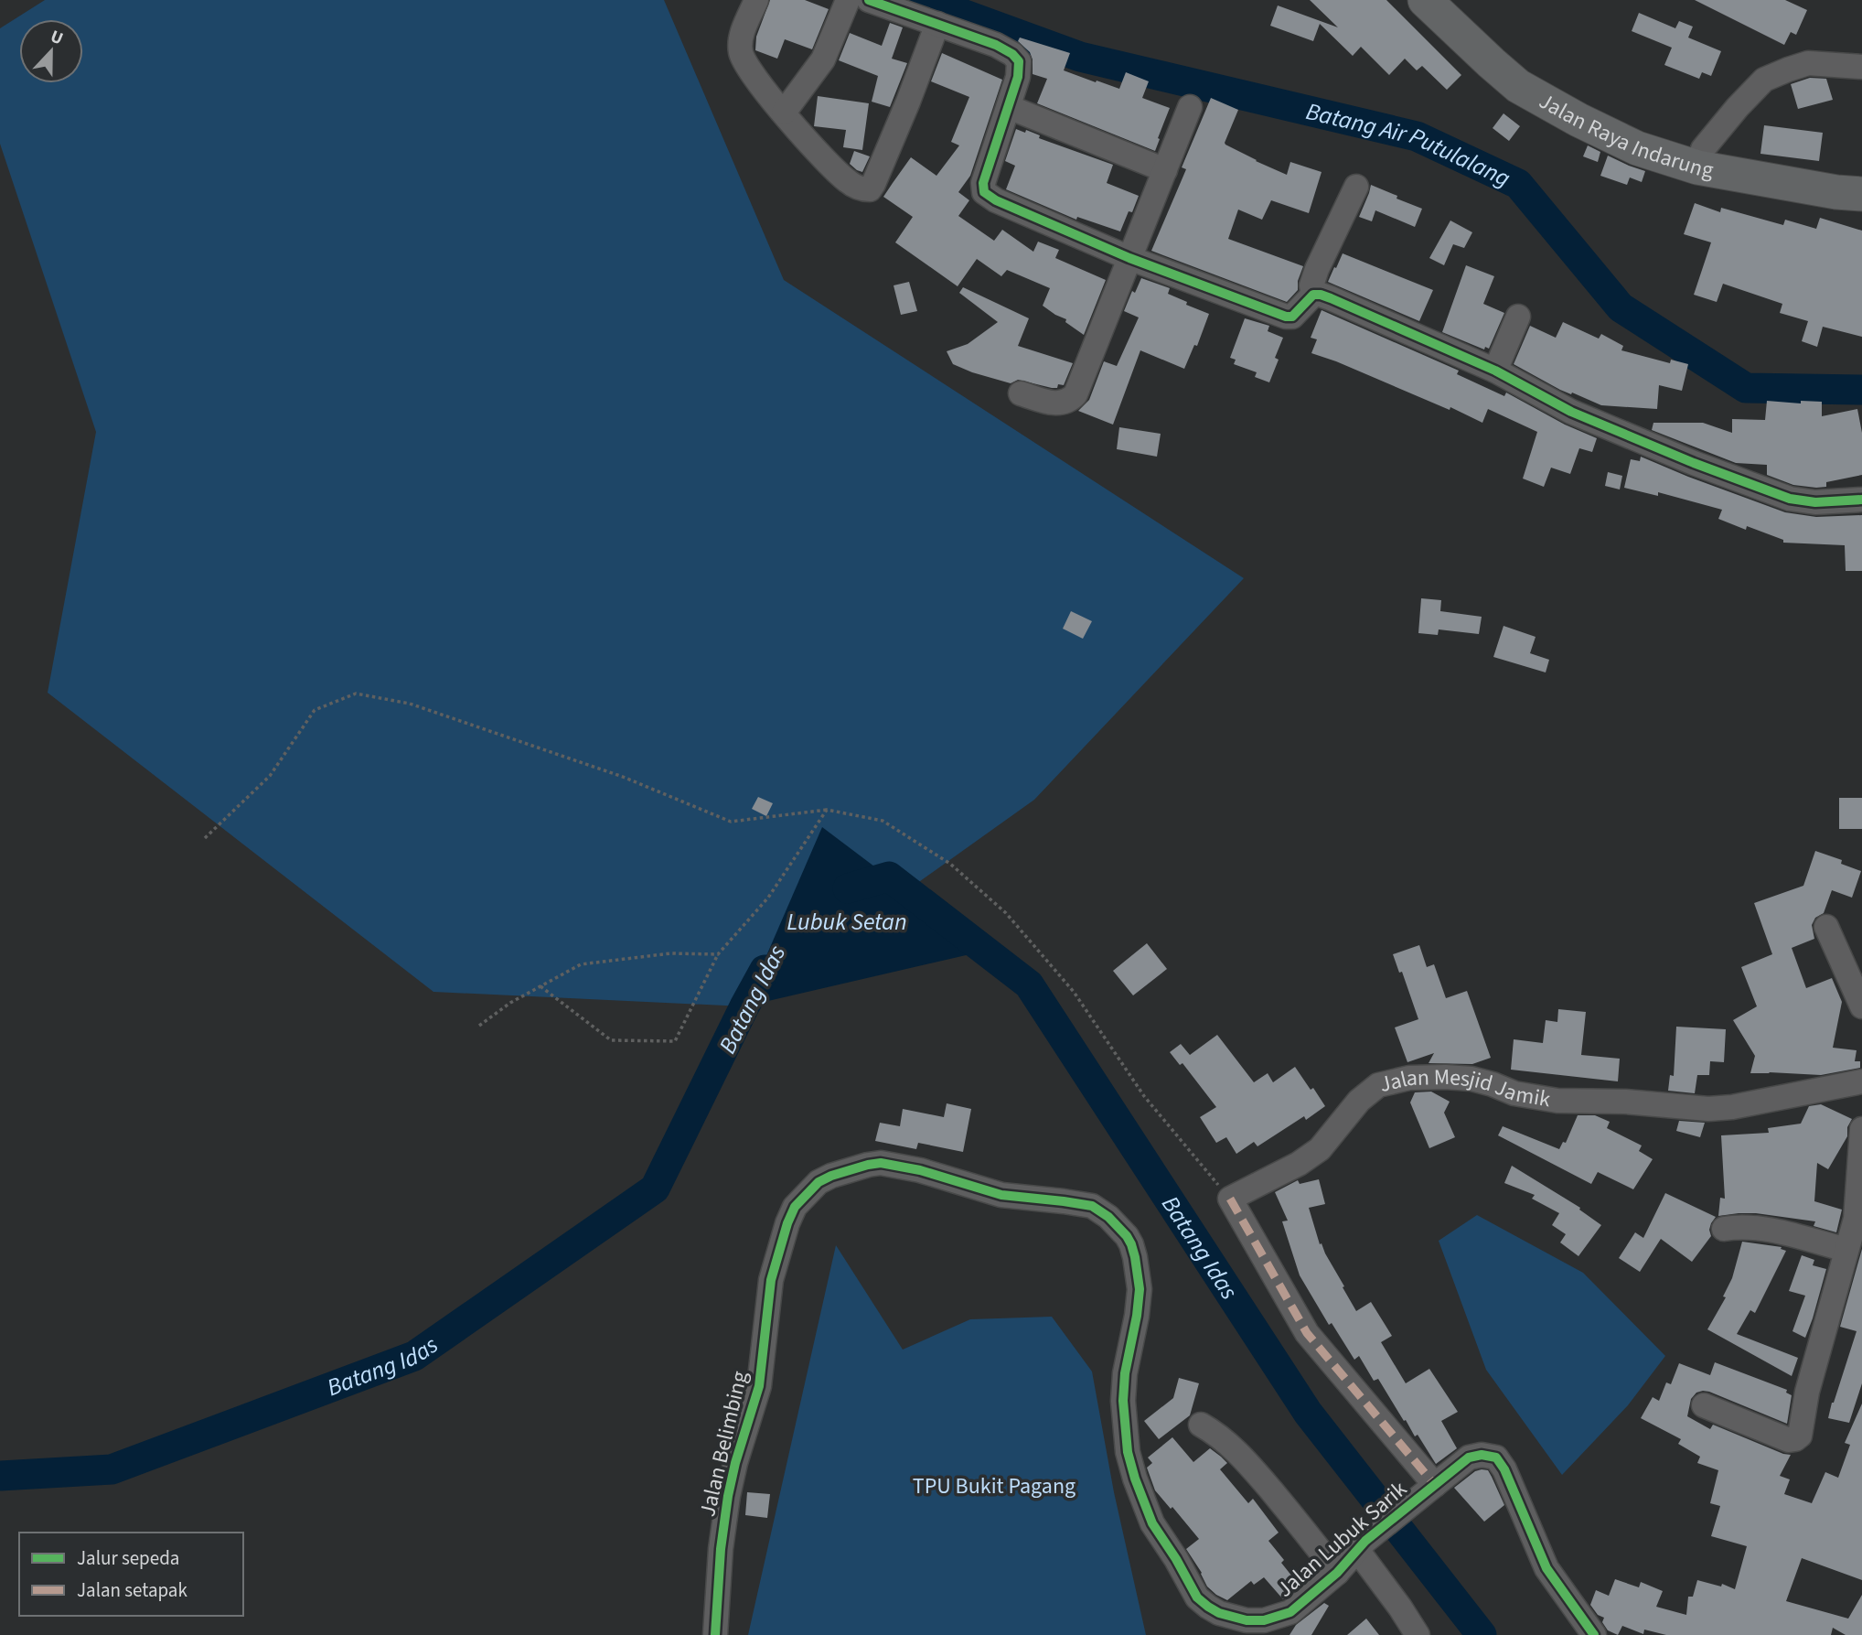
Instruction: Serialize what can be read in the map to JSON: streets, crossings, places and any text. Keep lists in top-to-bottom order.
{
  "streets": {
    "highway": ["Jalan Raya Indarung"],
    "street": ["Jalan Mesjid Jamik", "Jalan Belimbing", "Jalan Lubuk Sarik"]
  },
  "crossings": [
    ["Jalan Belimbing", "Jalan Lubuk Sarik"]
  ],
  "water": ["Batang Air Putulalang", "Lubuk Setan", "Batang Idas"],
  "parks": ["TPU Bukit Pagang"],
  "legend": ["Jalur sepeda", "Jalan setapak"],
  "north": "top"
}
